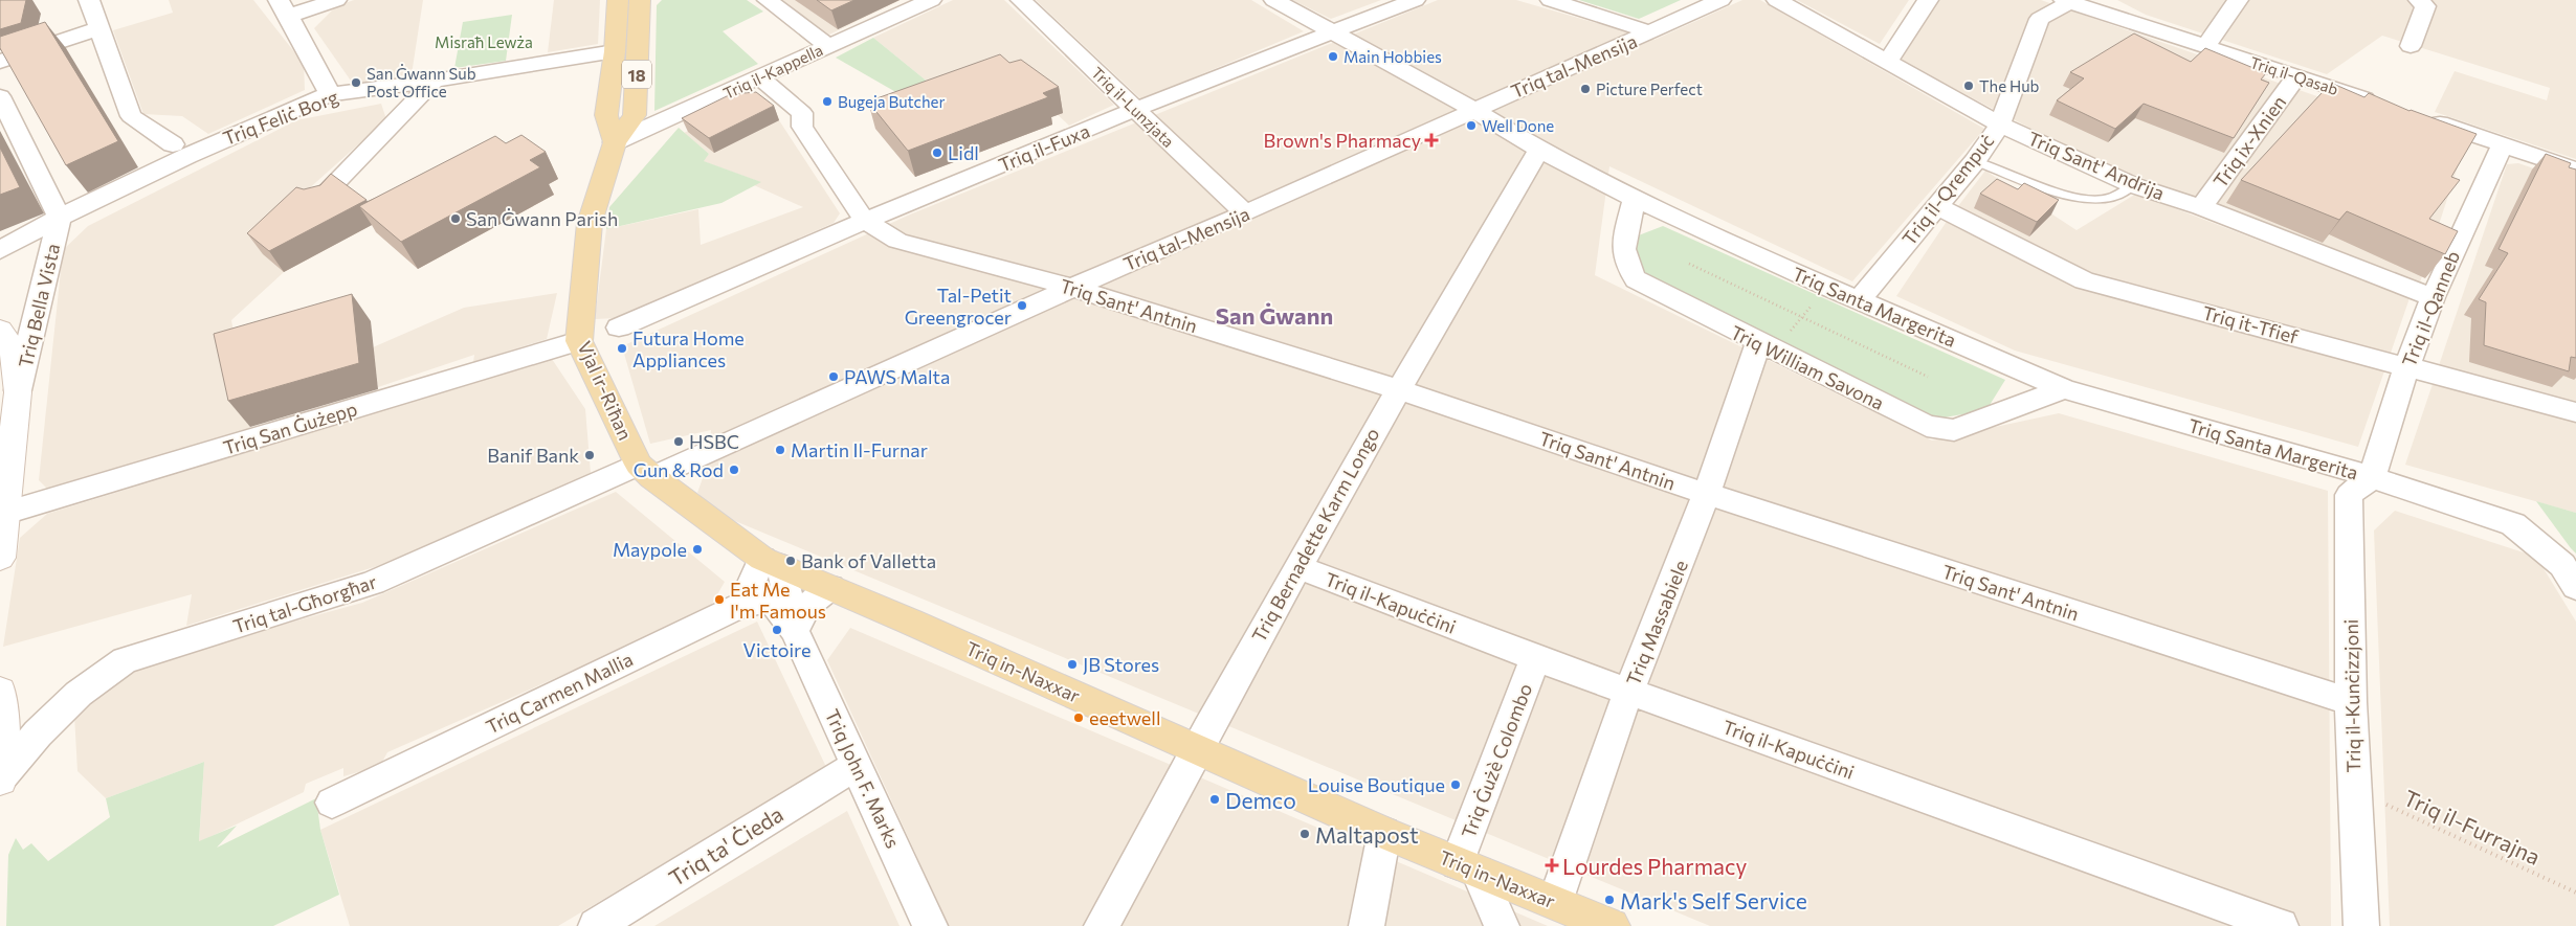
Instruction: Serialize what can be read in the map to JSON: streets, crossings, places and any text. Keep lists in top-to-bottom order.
{
  "streets": {
    "main road": [
      "18",
      "Triq Bella Vista",
      "Vjal ir-Riħan",
      "Triq in-Naxxar"
    ],
    "street": [
      "Triq tal-Mensija",
      "Triq il-Kappella",
      "Triq il-Qasab",
      "Triq il-Lunzjata",
      "Triq Feliċ Borg",
      "Triq ix-Xnien",
      "Triq il-Fuxa",
      "Triq Sant' Andrija",
      "Triq il-Qrempuċ",
      "Triq Sant' Antnin",
      "Triq Santa Margerita",
      "Triq il-Qanneb",
      "Triq it-Tfief",
      "Triq William Savona",
      "Triq San Ġużepp",
      "Triq Bernadette Karm Longo",
      "Triq il-Kapuċċini",
      "Triq tal-Għorgħar",
      "Triq Massabiele",
      "Triq Carmen Mallia",
      "Triq il-Kunċizzjoni",
      "Triq Ġużè Colombo",
      "Triq John F. Marks",
      "Triq ta' Ċieda"
    ],
    "path": ["Triq il-Furrajna"]
  },
  "crossings": [
    ["Triq tal-Mensija", "Triq il-Lunzjata"],
    ["Triq tal-Mensija", "Triq Sant' Antnin"],
    ["Triq tal-Mensija", "Triq Santa Margerita"],
    ["Triq tal-Mensija", "Vjal ir-Riħan"],
    ["Triq tal-Mensija", "Triq tal-Għorgħar"],
    ["Triq tal-Mensija", "Triq in-Naxxar"],
    ["Triq il-Kappella", "18"],
    ["Triq il-Kappella", "Vjal ir-Riħan"],
    ["18", "Triq Feliċ Borg"],
    ["18", "Vjal ir-Riħan"],
    ["Triq il-Qasab", "Triq ix-Xnien"],
    ["Triq il-Qasab", "Triq il-Qrempuċ"],
    ["Triq il-Lunzjata", "Triq il-Fuxa"],
    ["Triq Feliċ Borg", "Triq Bella Vista"],
    ["Triq ix-Xnien", "Triq Sant' Andrija"],
    ["Triq il-Fuxa", "Triq Sant' Antnin"],
    ["Triq il-Fuxa", "Triq Santa Margerita"],
    ["Triq Sant' Andrija", "Triq il-Qrempuċ"],
    ["Triq Sant' Andrija", "Triq il-Qanneb"],
    ["Triq il-Qrempuċ", "Triq Santa Margerita"],
    ["Triq il-Qrempuċ", "Triq it-Tfief"],
    ["Triq Bella Vista", "Triq San Ġużepp"],
    ["Triq Sant' Antnin", "Triq Bernadette Karm Longo"],
    ["Triq Sant' Antnin", "Triq Massabiele"],
    ["Triq Sant' Antnin", "Triq il-Kunċizzjoni"],
    ["Triq Santa Margerita", "Triq il-Qanneb"],
    ["Triq Santa Margerita", "Triq William Savona"],
    ["Triq Santa Margerita", "Triq Bernadette Karm Longo"],
    ["Triq Santa Margerita", "Triq il-Kunċizzjoni"],
    ["Triq il-Qanneb", "Triq it-Tfief"],
    ["Triq il-Qanneb", "Triq il-Kunċizzjoni"],
    ["Triq William Savona", "Triq Massabiele"],
    ["Vjal ir-Riħan", "Triq San Ġużepp"],
    ["Vjal ir-Riħan", "Triq tal-Għorgħar"],
    ["Vjal ir-Riħan", "Triq in-Naxxar"],
    ["Triq Bernadette Karm Longo", "Triq il-Kapuċċini"],
    ["Triq Bernadette Karm Longo", "Triq in-Naxxar"],
    ["Triq il-Kapuċċini", "Triq Massabiele"],
    ["Triq il-Kapuċċini", "Triq Ġużè Colombo"],
    ["Triq tal-Għorgħar", "Triq in-Naxxar"],
    ["Triq Massabiele", "Triq in-Naxxar"],
    ["Triq in-Naxxar", "Triq Ġużè Colombo"],
    ["Triq in-Naxxar", "Triq John F. Marks"],
    ["Triq Carmen Mallia", "Triq John F. Marks"],
    ["Triq il-Kunċizzjoni", "Triq il-Furrajna"],
    ["Triq John F. Marks", "Triq ta' Ċieda"]
  ],
  "districts": ["San Ġwann"],
  "parks": ["Misraħ Lewża"],
  "places": {
    "other": [
      "Main Hobbies",
      "San Ġwann Sub Post Office",
      "The Hub",
      "Picture Perfect",
      "Bugeja Butcher",
      "Well Done",
      "Lidl",
      "San Ġwann Parish",
      "Tal-Petit Greengrocer",
      "Futura Home Appliances",
      "PAWS Malta",
      "HSBC",
      "Martin Il-Furnar",
      "Banif Bank",
      "Gun & Rod",
      "Maypole",
      "Bank of Valletta",
      "Eat Me I'm Famous",
      "Victoire",
      "JB Stores",
      "eeetwell",
      "Louise Boutique",
      "Demco",
      "Maltapost",
      "Mark's Self Service"
    ],
    "health": ["Brown's Pharmacy", "Lourdes Pharmacy"]
  }
}
